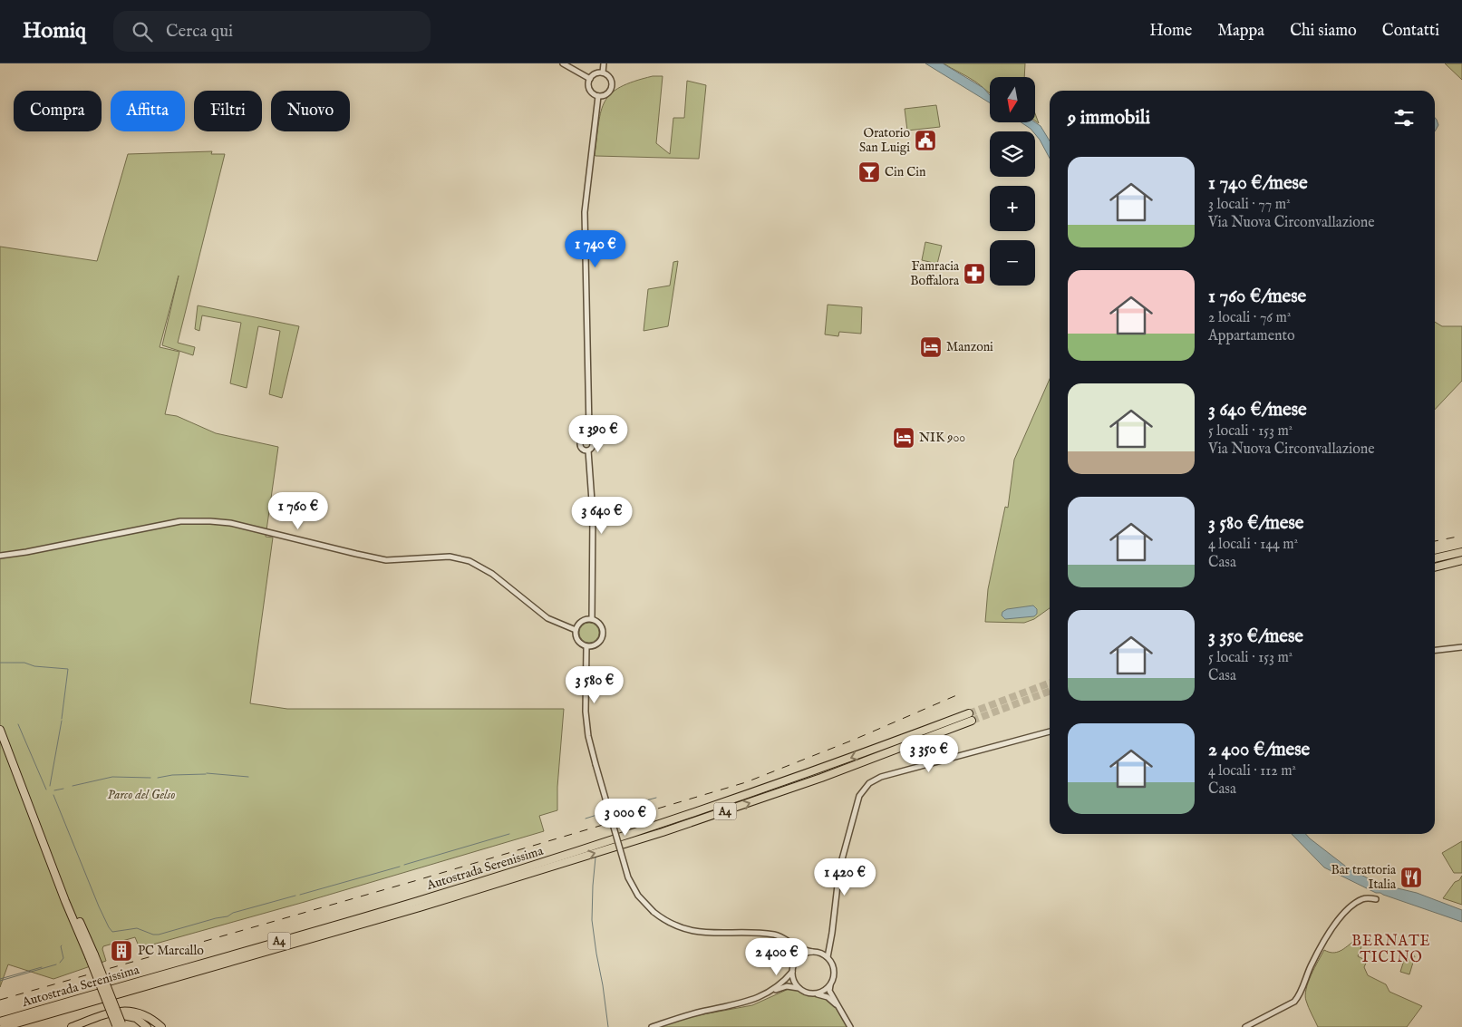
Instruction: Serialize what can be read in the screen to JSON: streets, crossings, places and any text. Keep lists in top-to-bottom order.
{
  "streets": {
    "highway": ["A4", "Autostrada Serenissima"]
  },
  "districts": ["BERNATE TICINO"],
  "parks": ["Parco del Gelso"],
  "places": {
    "public building": ["Oratorio San Luigi"],
    "bar": ["Cin Cin"],
    "pharmacy": ["Famracia Boffalora"],
    "hotel": ["Manzoni", "NIK 900"],
    "restaurant": ["Bar trattoria Italia"],
    "building": ["PC Marcallo"]
  },
  "north": "bottom",
  "page": {
    "header": "Homiq",
    "search": "Cerca qui",
    "nav": [
      "Home",
      "Mappa",
      "Chi siamo",
      "Contatti"
    ],
    "map_buttons": ["+", "−"],
    "chip": [
      "Compra",
      "Affitta",
      "Filtri",
      "Nuovo"
    ],
    "heading": "9 immobili",
    "list": [
      {
        "name": "1 740 €/mese",
        "note": "3 locali · 77 m² · Via Nuova Circonvallazione"
      },
      {
        "name": "1 760 €/mese",
        "note": "2 locali · 76 m² · Appartamento"
      },
      {
        "name": "3 640 €/mese",
        "note": "5 locali · 153 m² · Via Nuova Circonvallazione"
      },
      {
        "name": "3 580 €/mese",
        "note": "4 locali · 144 m² · Casa"
      },
      {
        "name": "3 350 €/mese",
        "note": "5 locali · 153 m² · Casa"
      },
      {
        "name": "2 400 €/mese",
        "note": "4 locali · 112 m² · Casa"
      }
    ],
    "price": [
      "1 740 €",
      "1 390 €",
      "1 760 €",
      "3 640 €",
      "3 580 €",
      "3 350 €",
      "3 000 €",
      "1 420 €",
      "2 400 €"
    ]
  }
}
